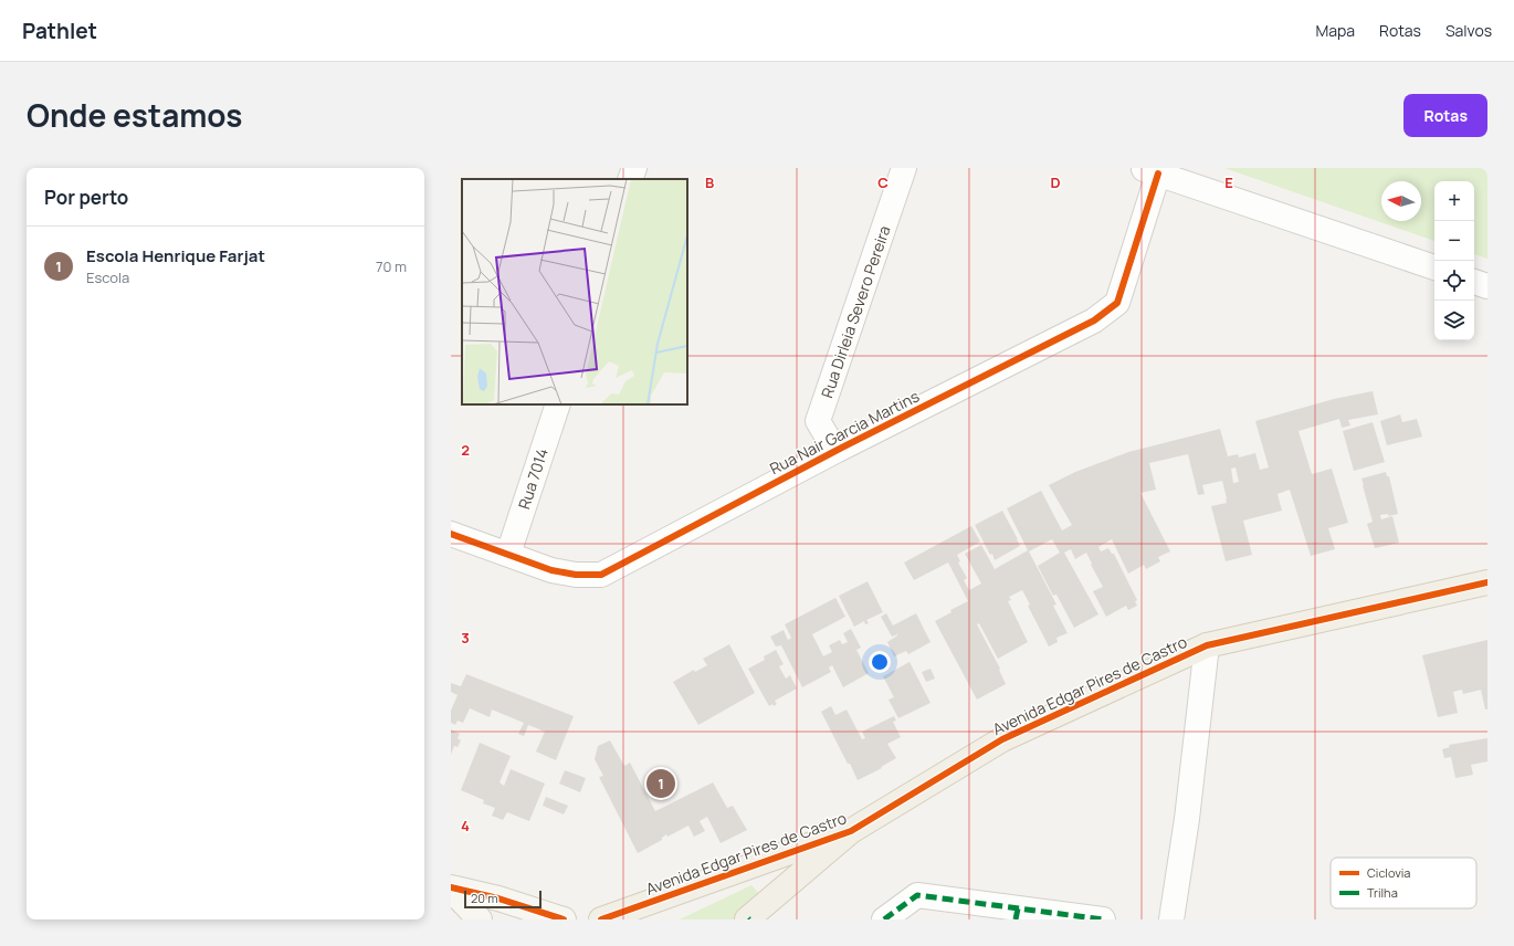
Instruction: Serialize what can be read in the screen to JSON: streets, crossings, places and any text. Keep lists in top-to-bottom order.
{
  "streets": {
    "main road": ["Avenida Edgar Pires de Castro"],
    "street": ["Rua Dirleia Severo Pereira", "Rua Nair Garcia Martins", "Rua 7014"]
  },
  "crossings": [
    ["Rua Dirleia Severo Pereira", "Rua Nair Garcia Martins"],
    ["Rua Nair Garcia Martins", "Rua 7014"]
  ],
  "legend": ["Ciclovia", "Trilha"],
  "scale_bar": "20 m",
  "north": "left",
  "page": {
    "header": "Pathlet",
    "nav": ["Mapa", "Rotas", "Salvos"],
    "title": "Onde estamos",
    "buttons": "Rotas",
    "heading": "Por perto",
    "map_buttons": ["+", "−"],
    "list": [
      {
        "mark": "1",
        "name": "Escola Henrique Farjat",
        "note": "Escola",
        "value": "70 m"
      }
    ],
    "pins": "1",
    "scale": "20 m"
  },
  "grid": {
    "columns": [
      "B",
      "C",
      "D",
      "E"
    ],
    "rows": ["2", "3", "4"]
  }
}
